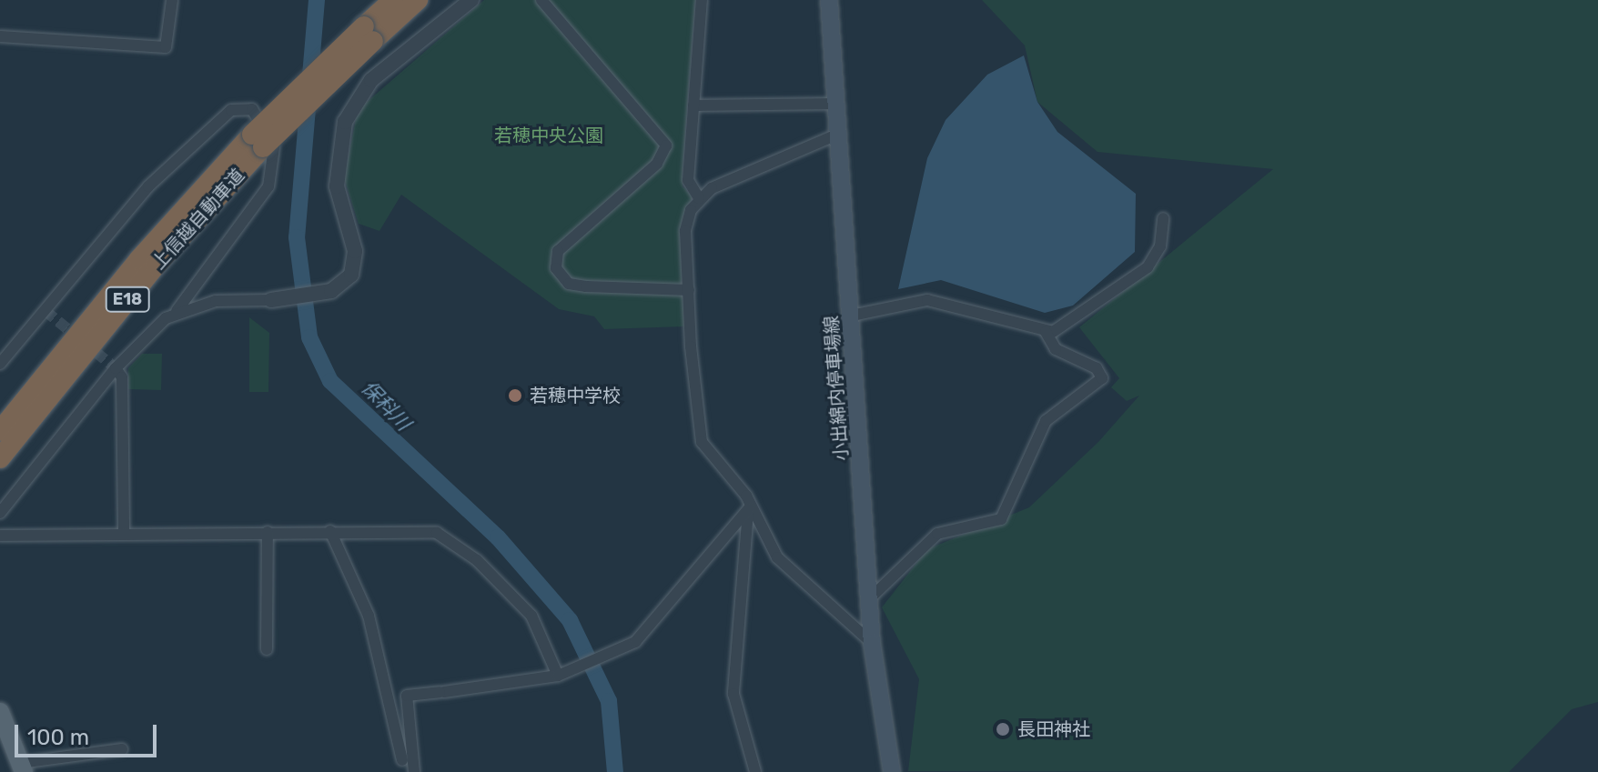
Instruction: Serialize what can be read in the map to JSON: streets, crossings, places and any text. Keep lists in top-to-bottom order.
{
  "streets": {
    "highway": ["上信越自動車道", "E18"],
    "main road": ["小出綿内停車場線"]
  },
  "water": ["保科川"],
  "parks": ["若穂中央公園"],
  "places": ["若穂中学校", "長田神社"],
  "scale_bar": "100 m"
}
